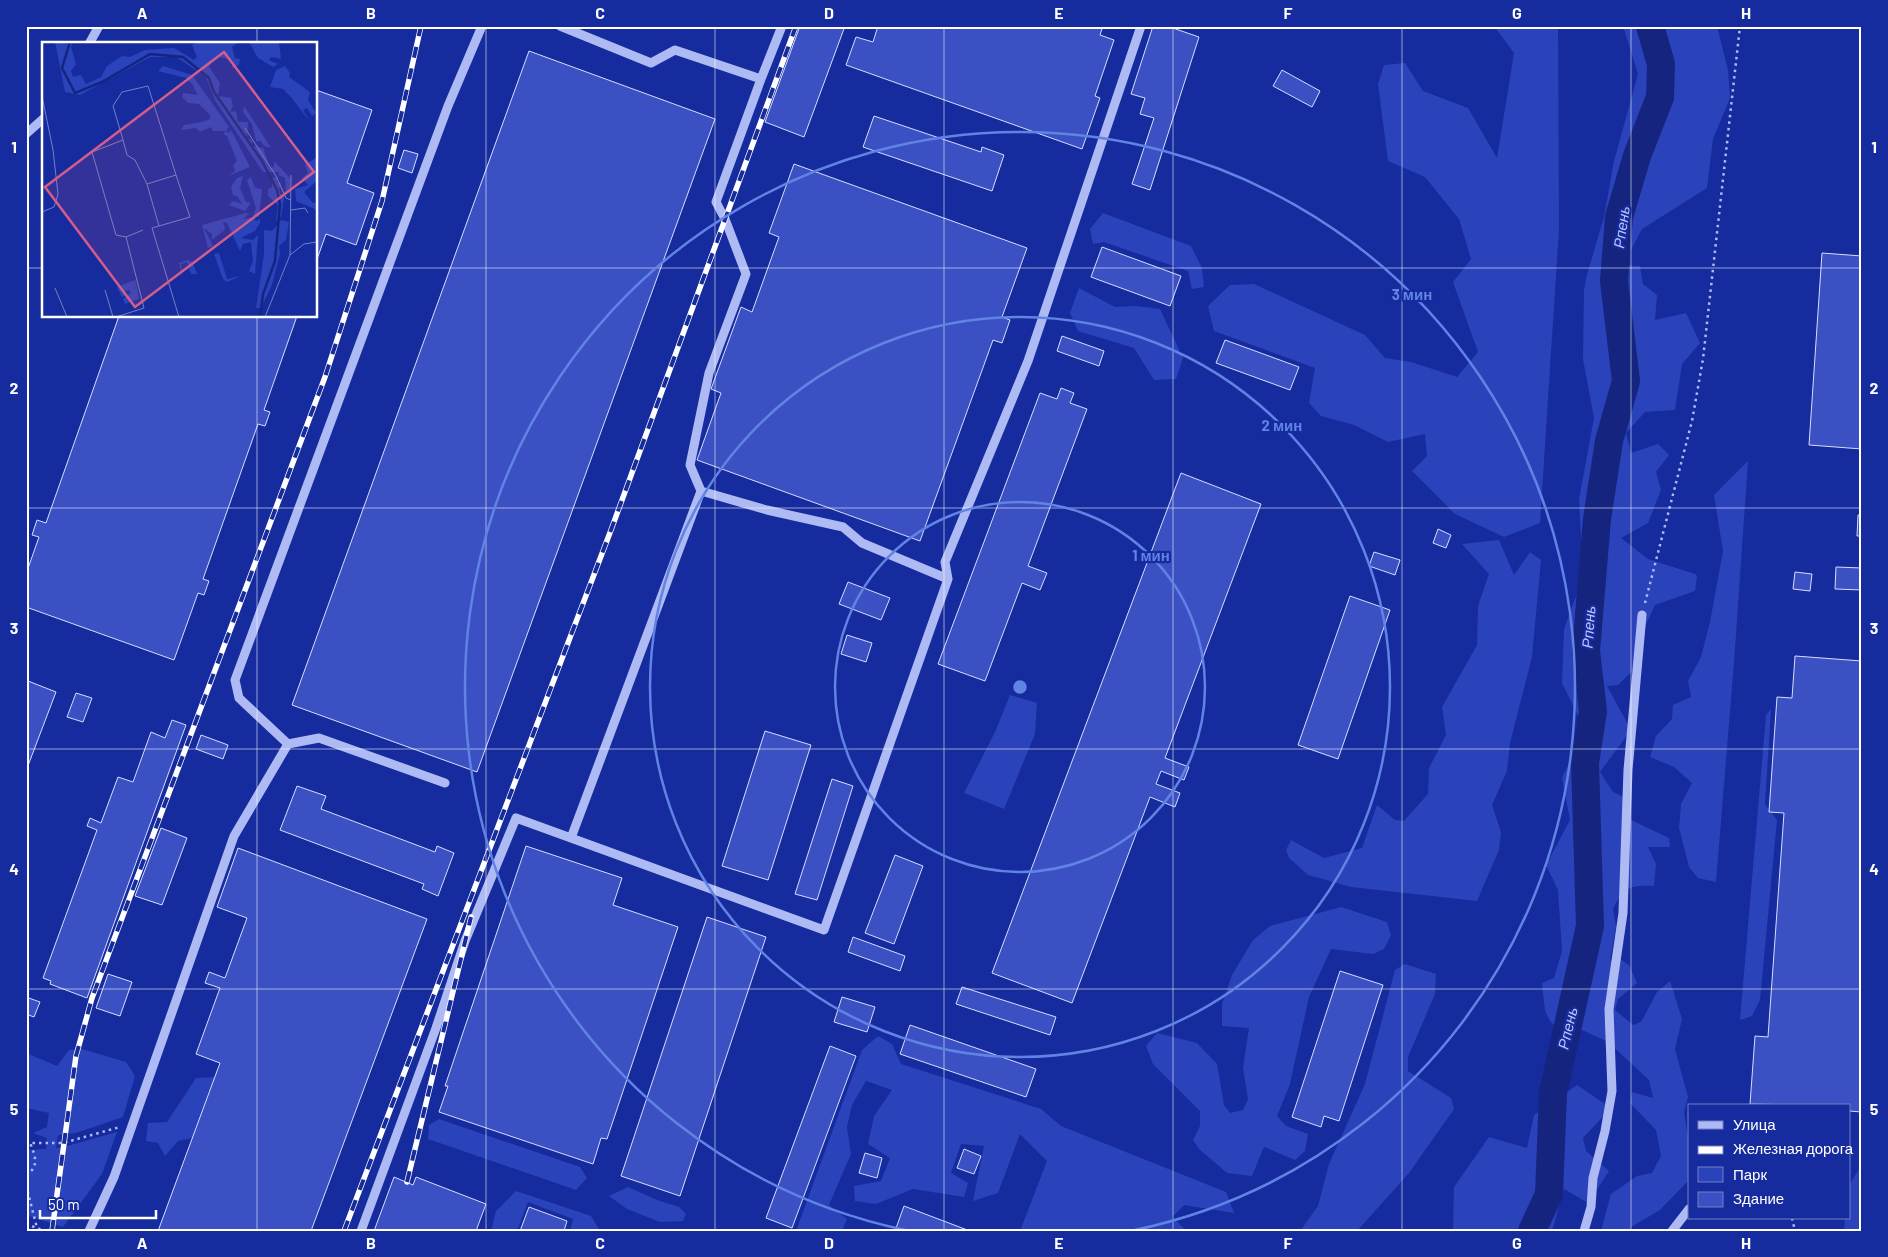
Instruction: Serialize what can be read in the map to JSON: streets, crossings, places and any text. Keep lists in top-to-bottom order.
{
  "water": ["Рпень"],
  "legend": [
    "Улица",
    "Железная дорога",
    "Парк",
    "Здание"
  ],
  "scale_bar": "50 m",
  "grid": {
    "columns": [
      "A",
      "B",
      "C",
      "D",
      "E",
      "F",
      "G",
      "H"
    ],
    "rows": [
      "1",
      "2",
      "3",
      "4",
      "5"
    ]
  },
  "rings": ["3 мин", "2 мин", "1 мин"]
}
